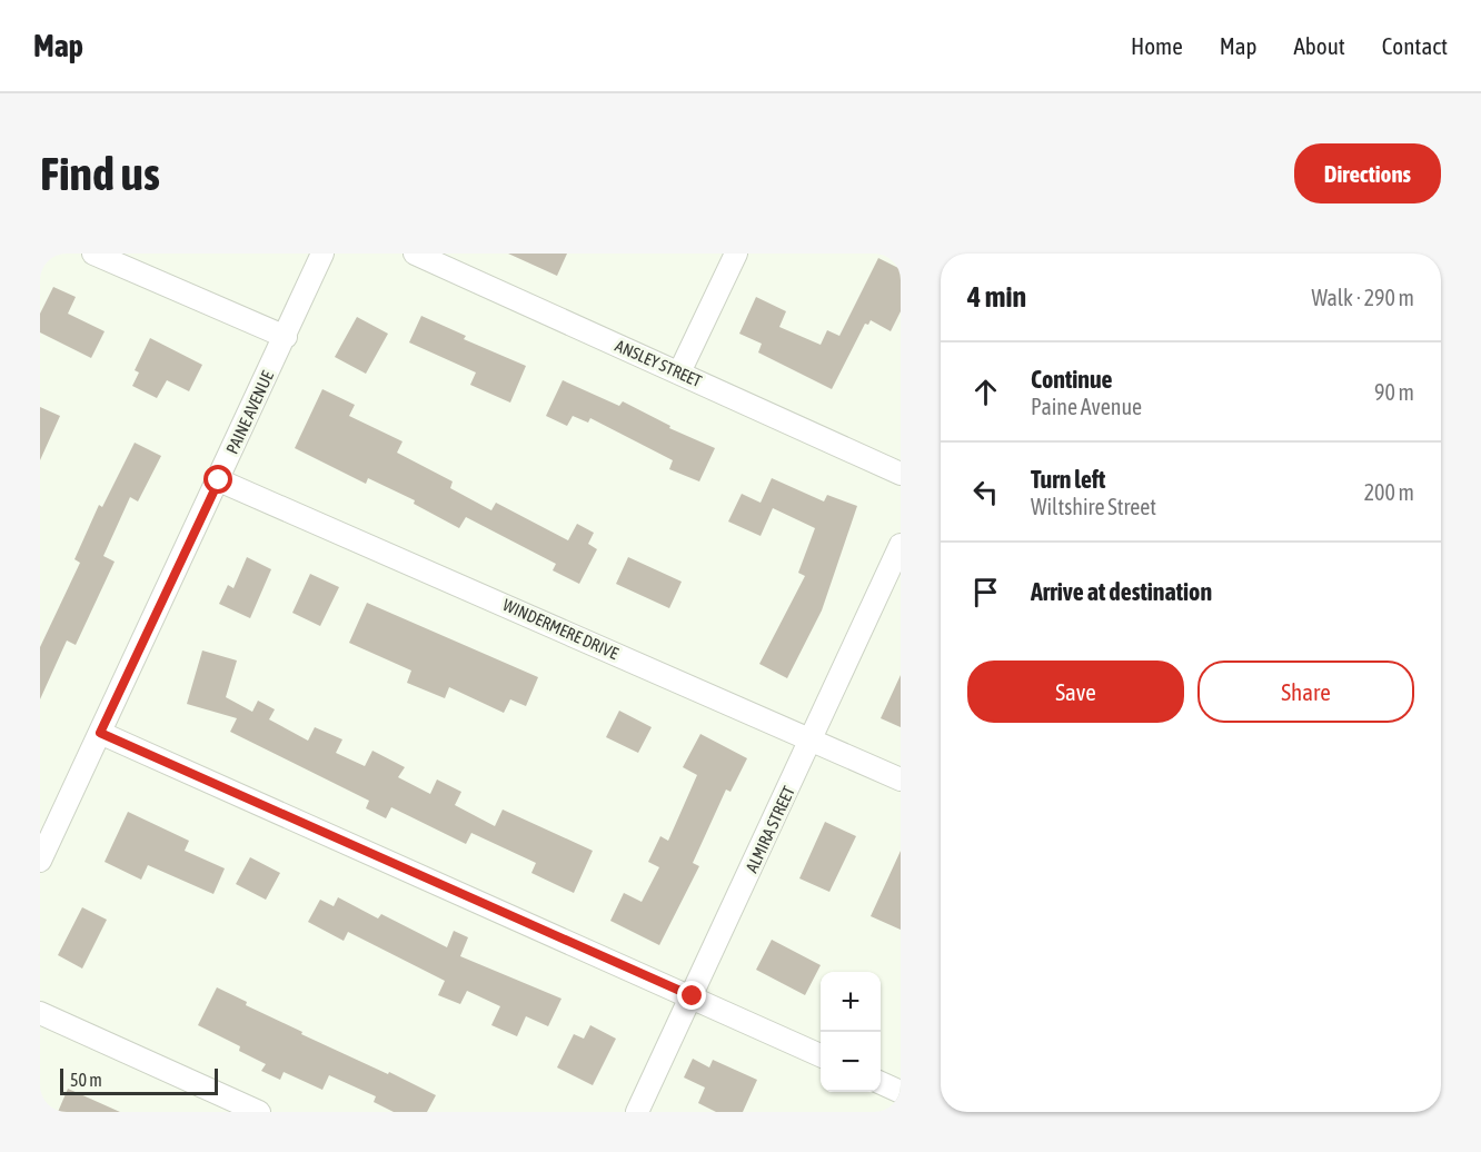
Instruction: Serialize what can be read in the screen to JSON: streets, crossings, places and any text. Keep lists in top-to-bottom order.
{
  "streets": {
    "street": [
      "ANSLEY STREET",
      "PAINE AVENUE",
      "WINDERMERE DRIVE",
      "ALMIRA STREET"
    ]
  },
  "crossings": [
    ["PAINE AVENUE", "WINDERMERE DRIVE"],
    ["WINDERMERE DRIVE", "ALMIRA STREET"]
  ],
  "scale_bar": "50 m",
  "page": {
    "header": "Map",
    "nav": [
      "Home",
      "Map",
      "About",
      "Contact"
    ],
    "buttons": [
      "Directions",
      ["Save", "Share"]
    ],
    "title": "Find us",
    "heading": ["4 min", "Walk · 290 m"],
    "list": [
      ["Continue", "Paine Avenue", "90 m"],
      ["Turn left", "Wiltshire Street", "200 m"],
      "Arrive at destination"
    ],
    "map_buttons": ["+", "−"],
    "scale": "50 m"
  }
}
